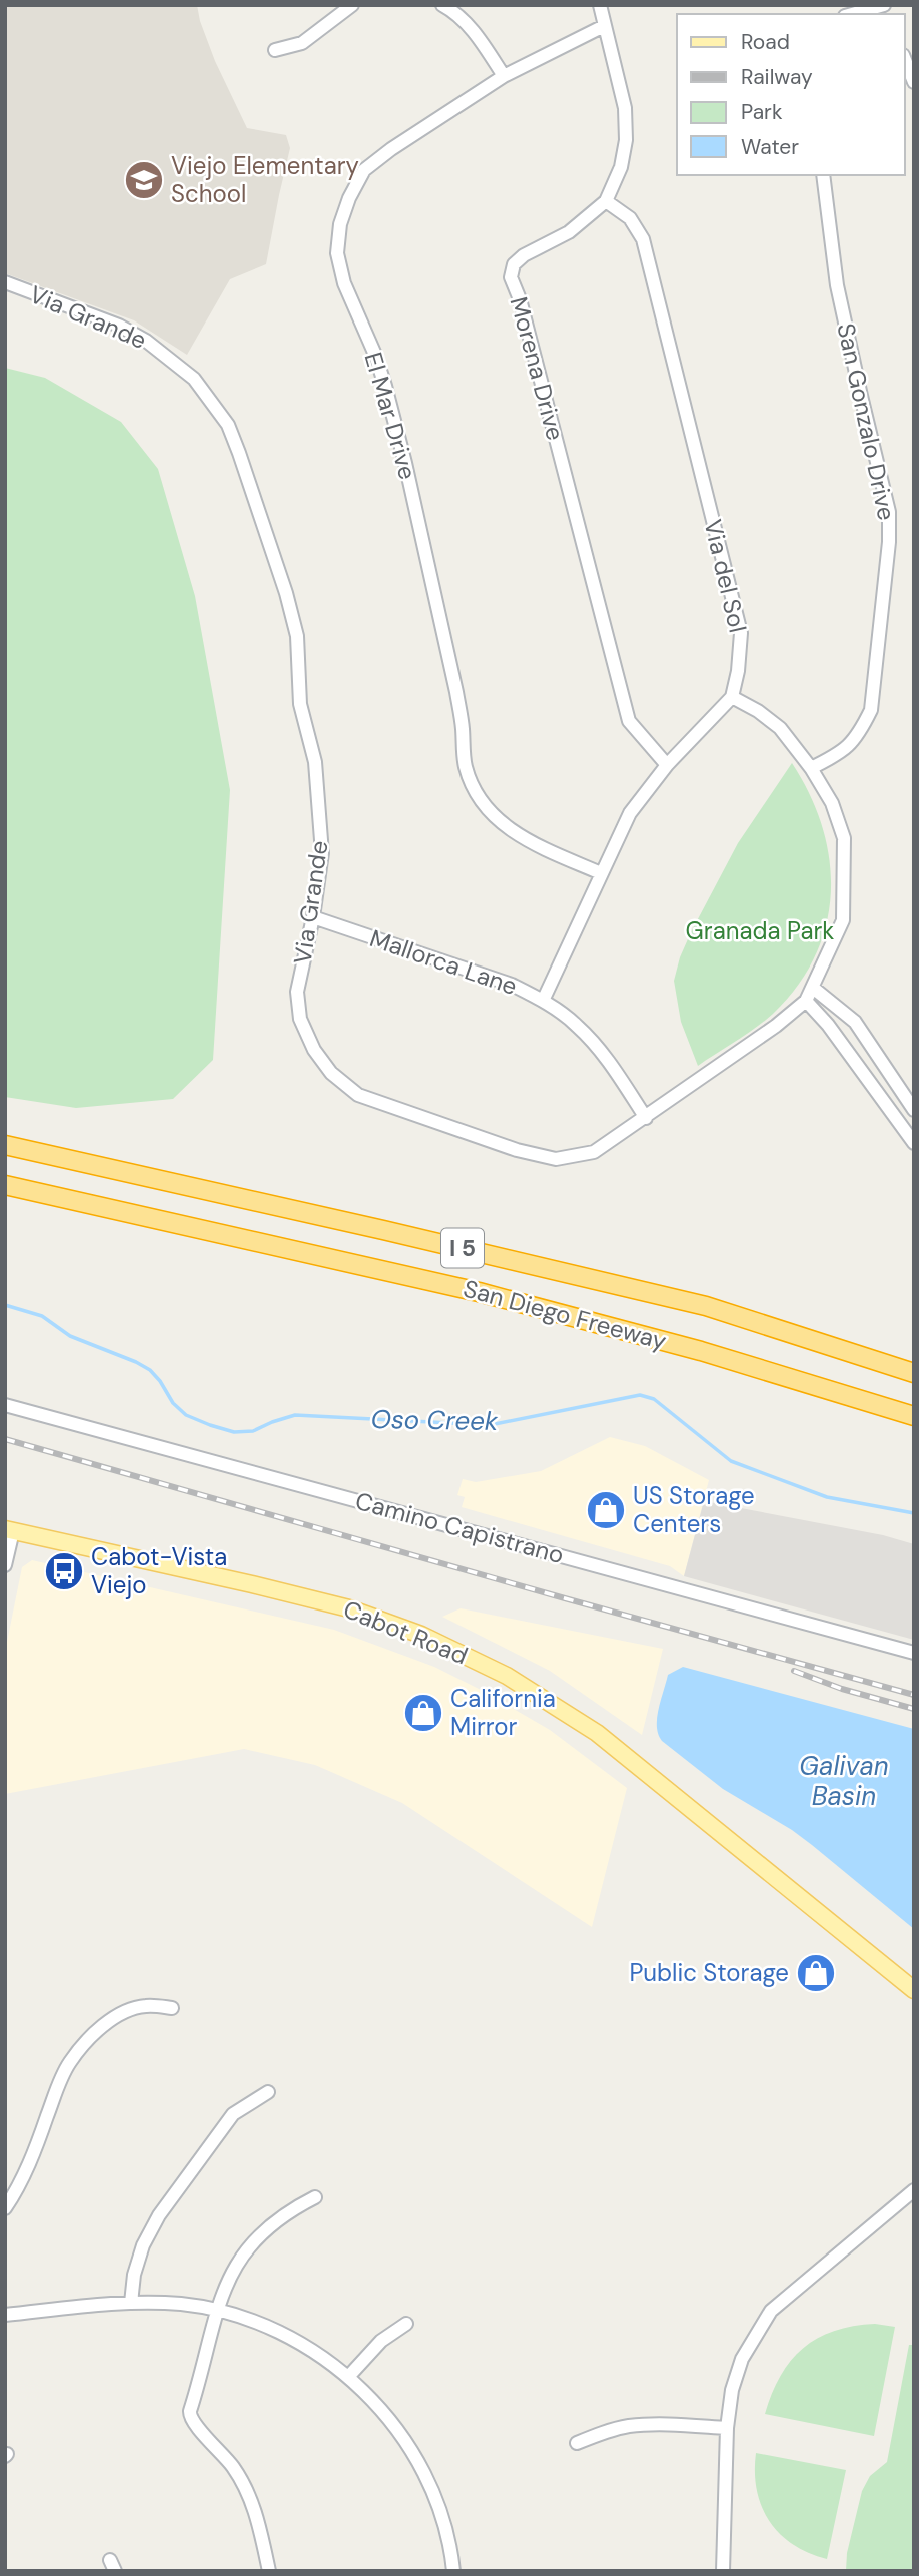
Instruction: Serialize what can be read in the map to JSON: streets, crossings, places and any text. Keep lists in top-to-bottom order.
{
  "streets": {
    "highway": ["I 5", "San Diego Freeway"],
    "main road": ["Cabot Road"],
    "street": [
      "Via Grande",
      "Morena Drive",
      "El Mar Drive",
      "San Gonzalo Drive",
      "Via del Sol",
      "Mallorca Lane",
      "Camino Capistrano"
    ]
  },
  "crossings": [
    ["Via Grande", "Mallorca Lane"],
    ["Morena Drive", "El Mar Drive"],
    ["Morena Drive", "Via del Sol"]
  ],
  "water": ["Oso Creek", "Galivan Basin"],
  "parks": ["Granada Park"],
  "places": {
    "school or university": ["Viejo Elementary School"],
    "shop": ["US Storage Centers", "California Mirror", "Public Storage"],
    "bus stop": ["Cabot-Vista Viejo"]
  },
  "legend": [
    "Road",
    "Railway",
    "Park",
    "Water"
  ]
}
